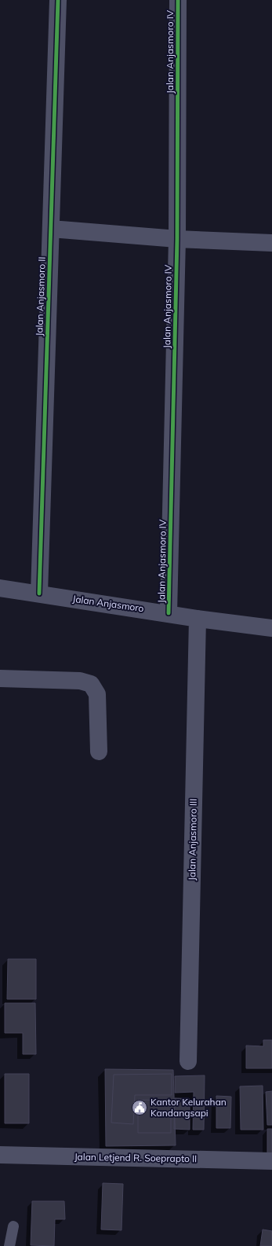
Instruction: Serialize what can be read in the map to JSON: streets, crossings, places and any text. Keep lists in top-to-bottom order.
{
  "streets": {
    "street": [
      "Jalan Anjasmoro IV",
      "Jalan Anjasmoro II",
      "Jalan Anjasmoro",
      "Jalan Anjasmoro III",
      "Jalan Letjend R. Soeprapto II"
    ]
  },
  "crossings": [
    ["Jalan Anjasmoro IV", "Jalan Anjasmoro"],
    ["Jalan Anjasmoro II", "Jalan Anjasmoro"],
    ["Jalan Anjasmoro", "Jalan Anjasmoro III"]
  ],
  "places": {
    "public building": ["Kantor Kelurahan Kandangsapi"]
  }
}
